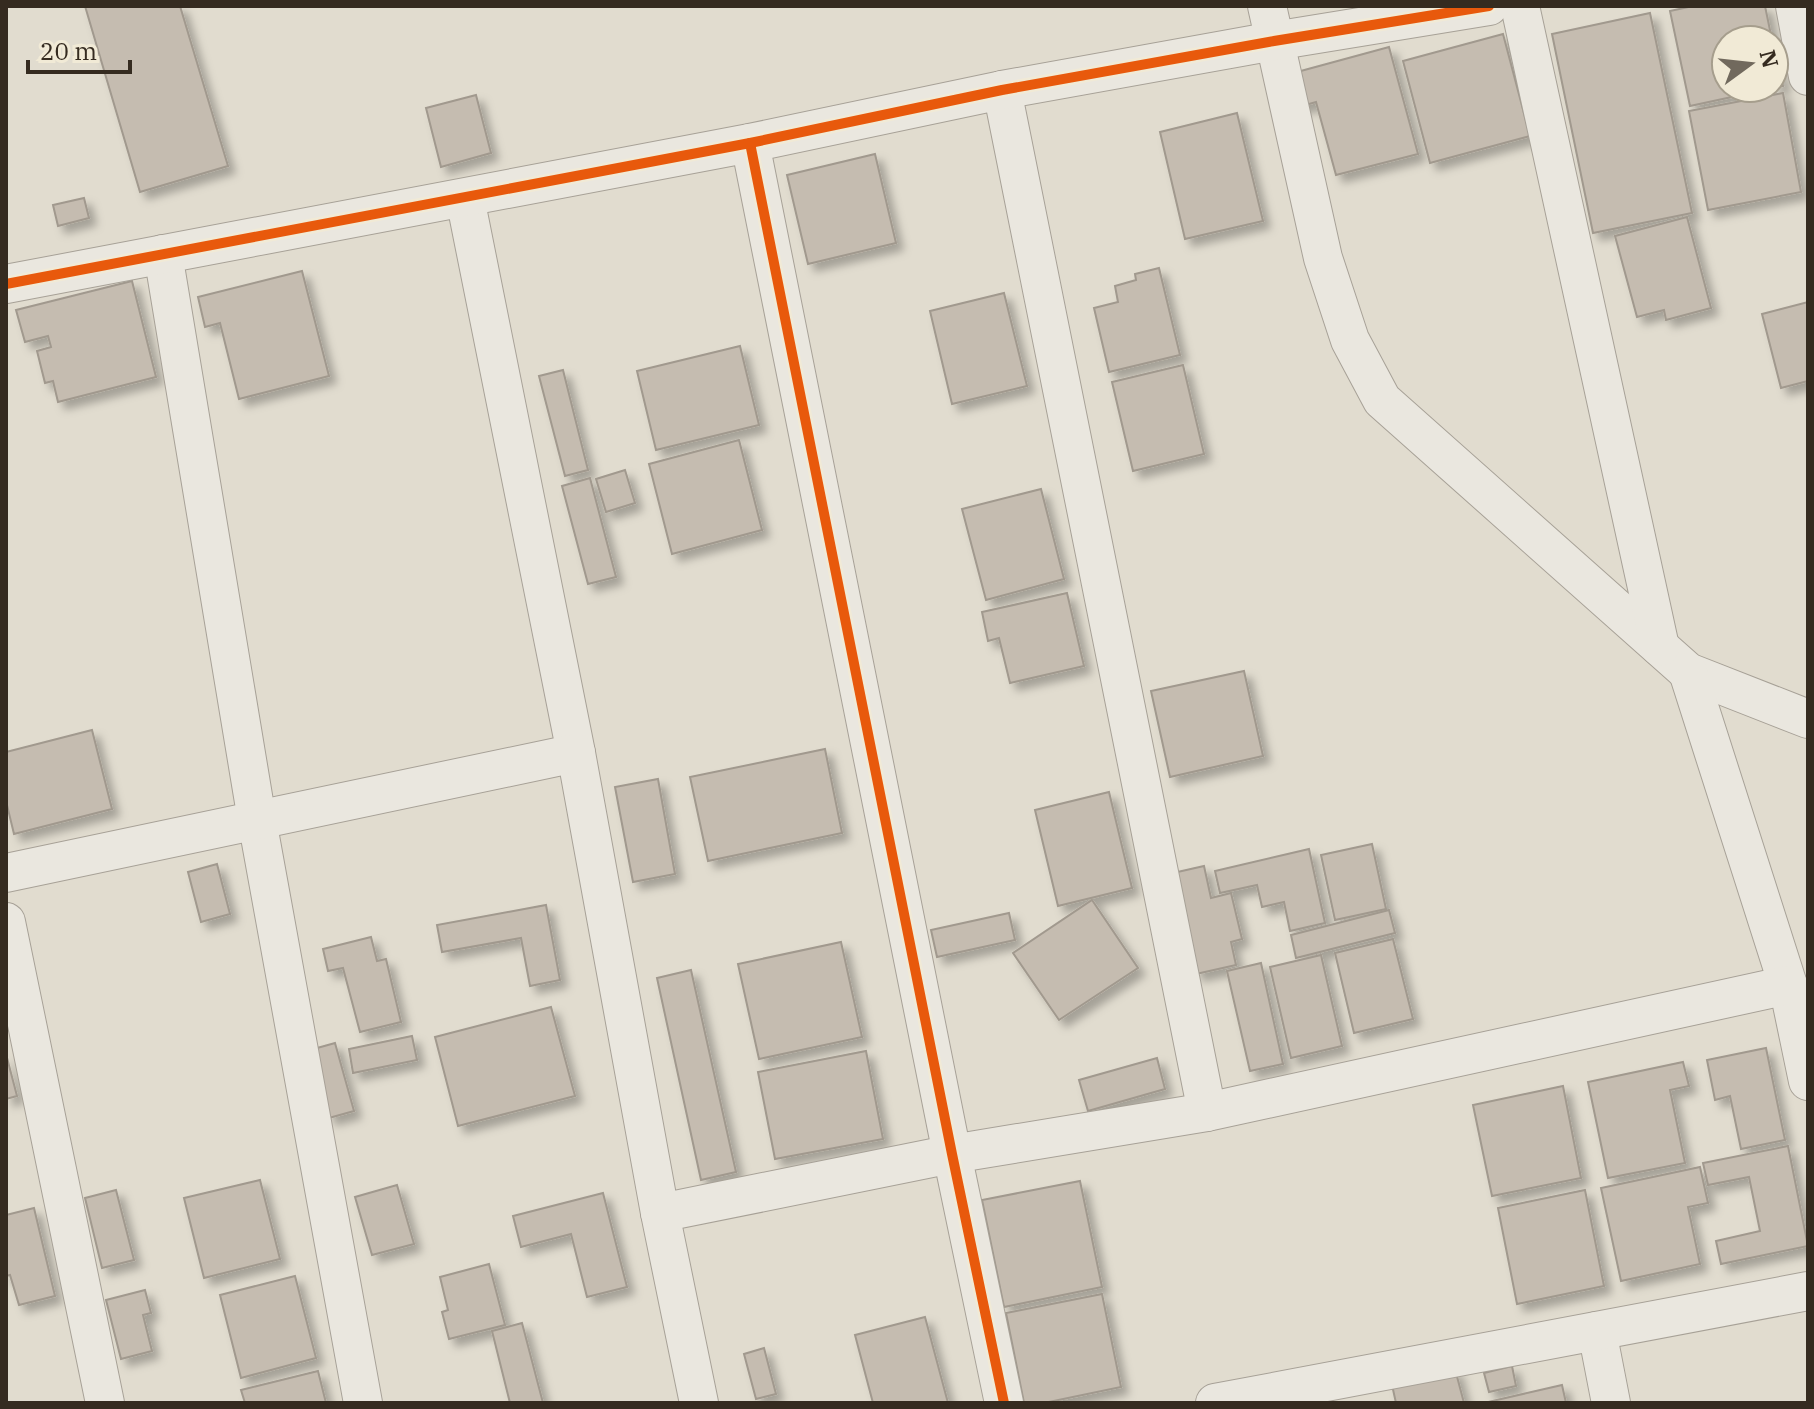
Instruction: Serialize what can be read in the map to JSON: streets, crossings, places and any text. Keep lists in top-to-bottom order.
{
  "scale_bar": "20 m",
  "north": "right"
}
